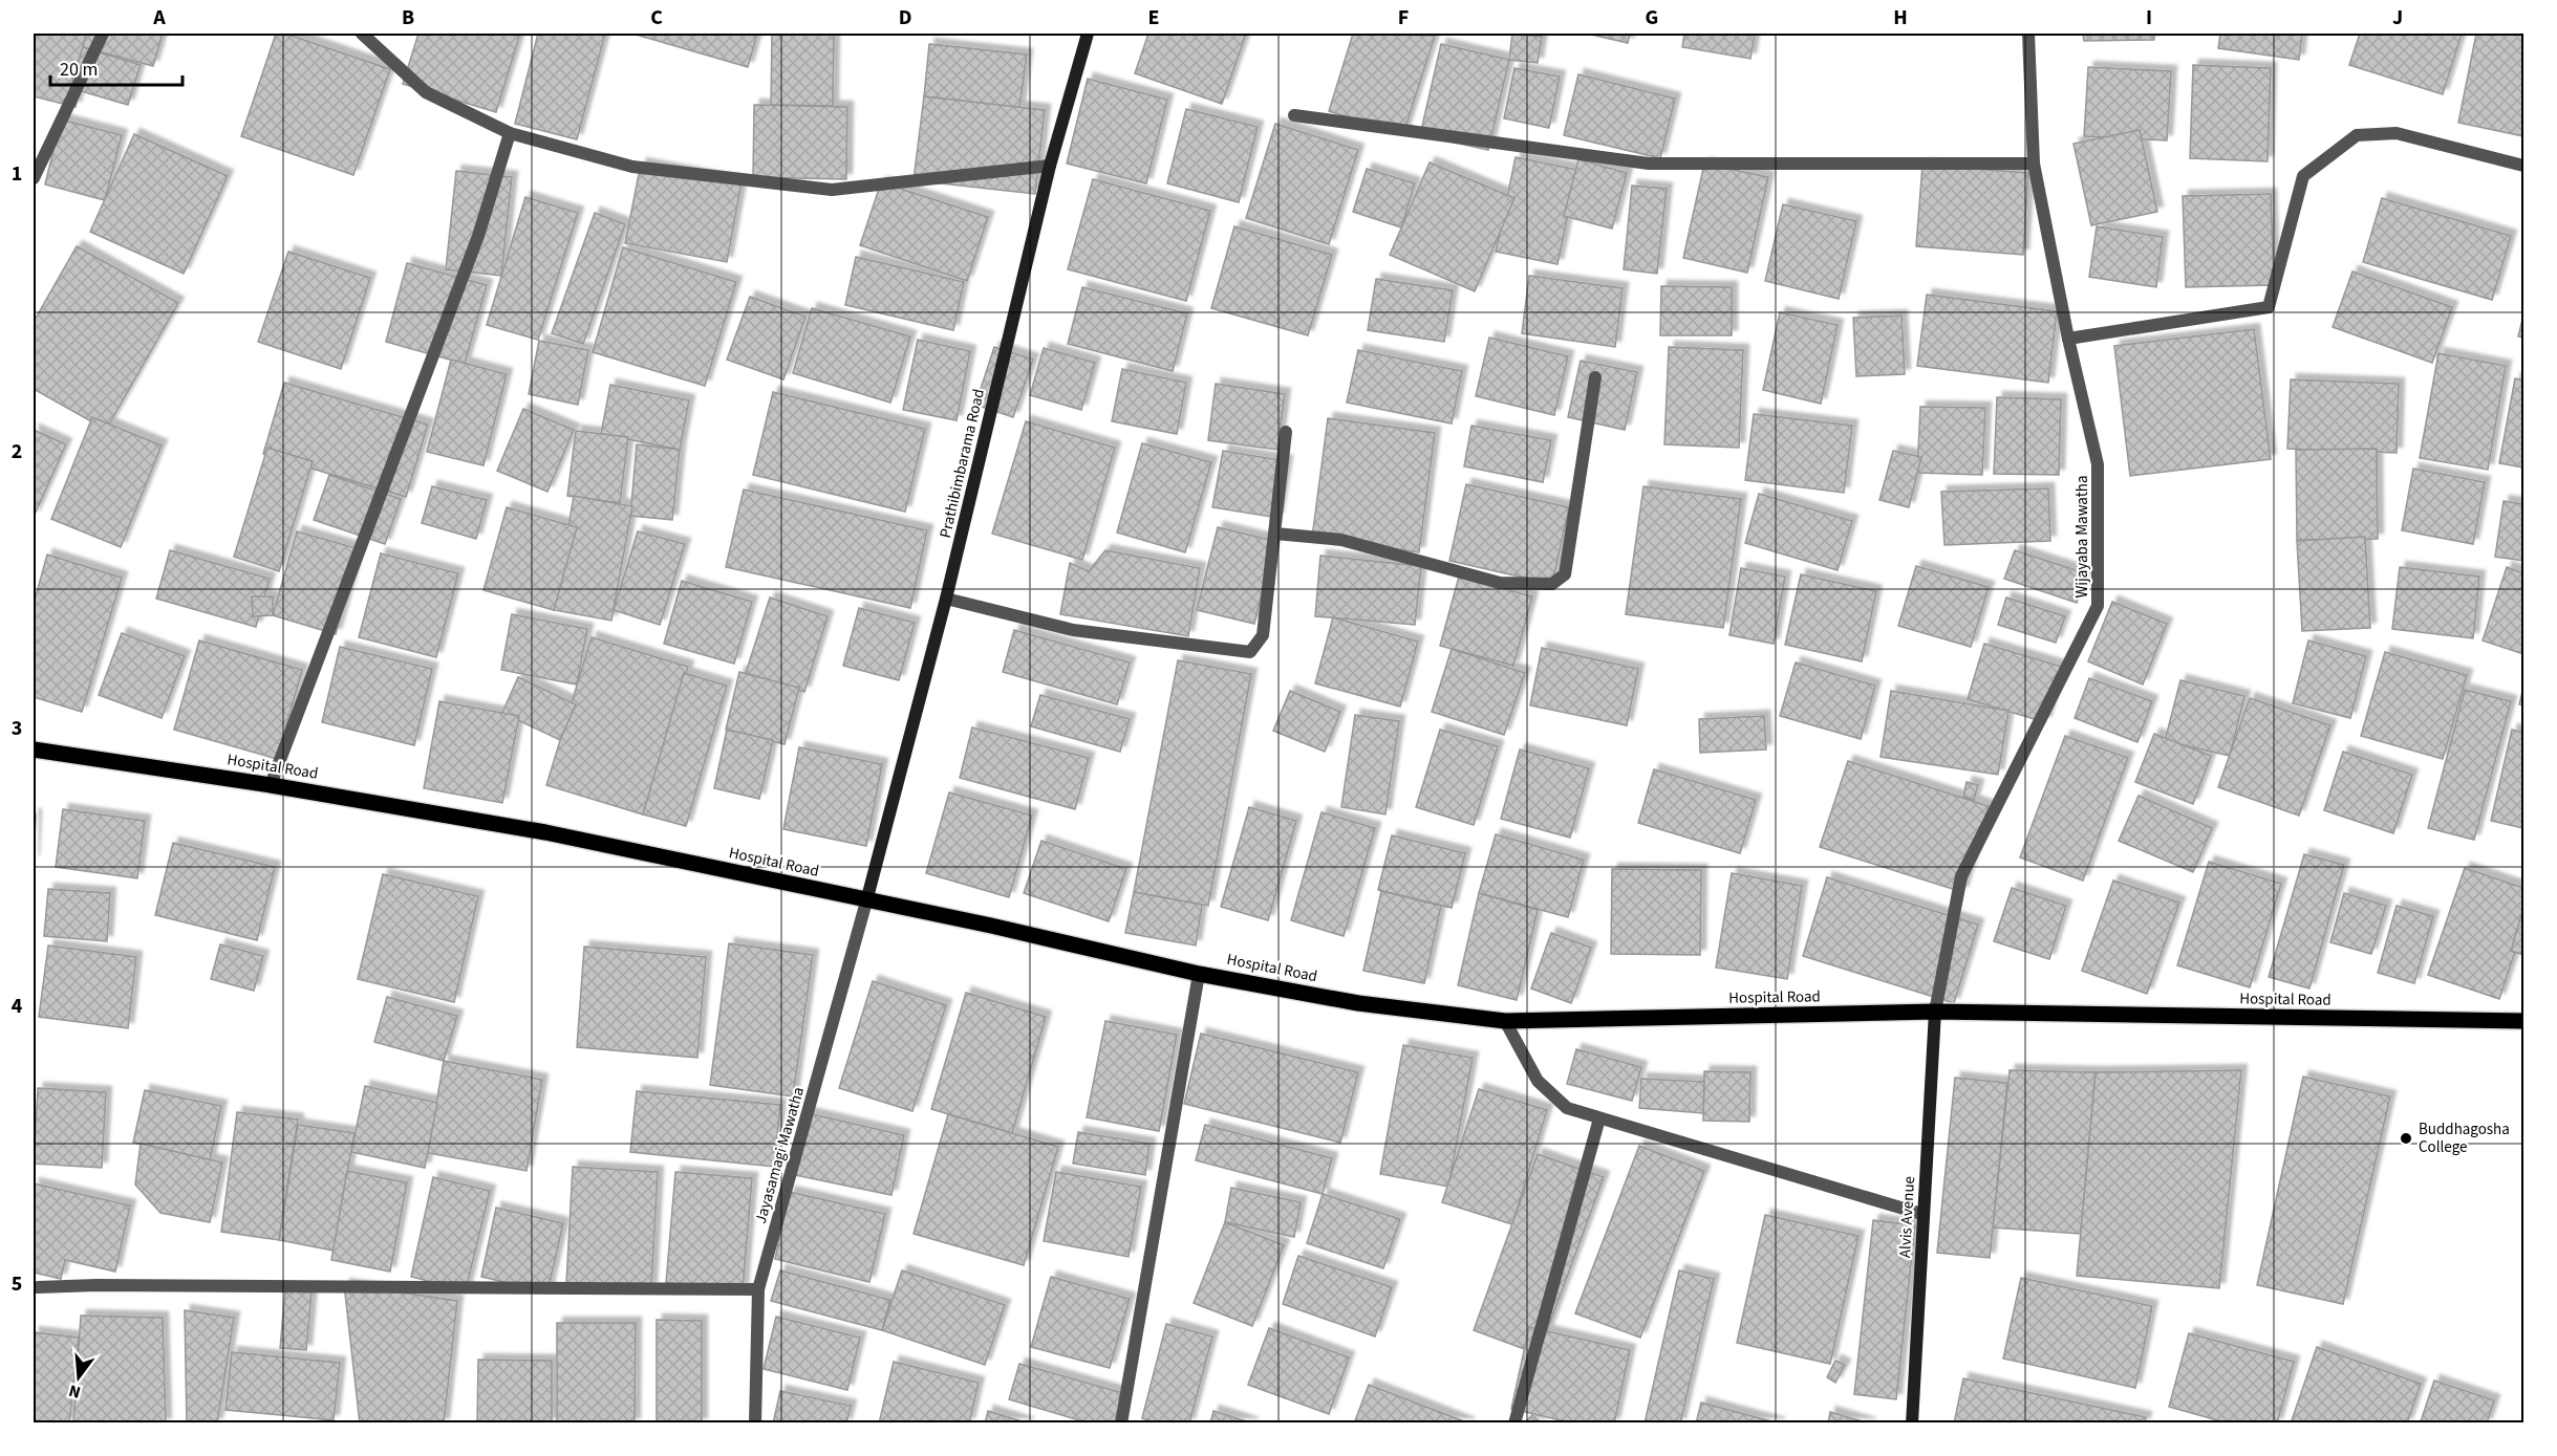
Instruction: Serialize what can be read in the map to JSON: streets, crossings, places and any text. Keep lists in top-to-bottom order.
{
  "streets": {
    "main road": ["Hospital Road"],
    "street": [
      "Prathibimbarama Road",
      "Wijayaba Mawatha",
      "Jayasamagi Mawatha",
      "Alvis Avenue"
    ]
  },
  "crossings": [
    ["Prathibimbarama Road", "Hospital Road"],
    ["Prathibimbarama Road", "Jayasamagi Mawatha"],
    ["Wijayaba Mawatha", "Hospital Road"],
    ["Wijayaba Mawatha", "Alvis Avenue"],
    ["Hospital Road", "Jayasamagi Mawatha"],
    ["Hospital Road", "Alvis Avenue"]
  ],
  "places": ["Buddhagosha College"],
  "scale_bar": "20 m",
  "north": "bottom",
  "grid": {
    "columns": [
      "A",
      "B",
      "C",
      "D",
      "E",
      "F",
      "G",
      "H",
      "I",
      "J"
    ],
    "rows": [
      "1",
      "2",
      "3",
      "4",
      "5"
    ]
  }
}
